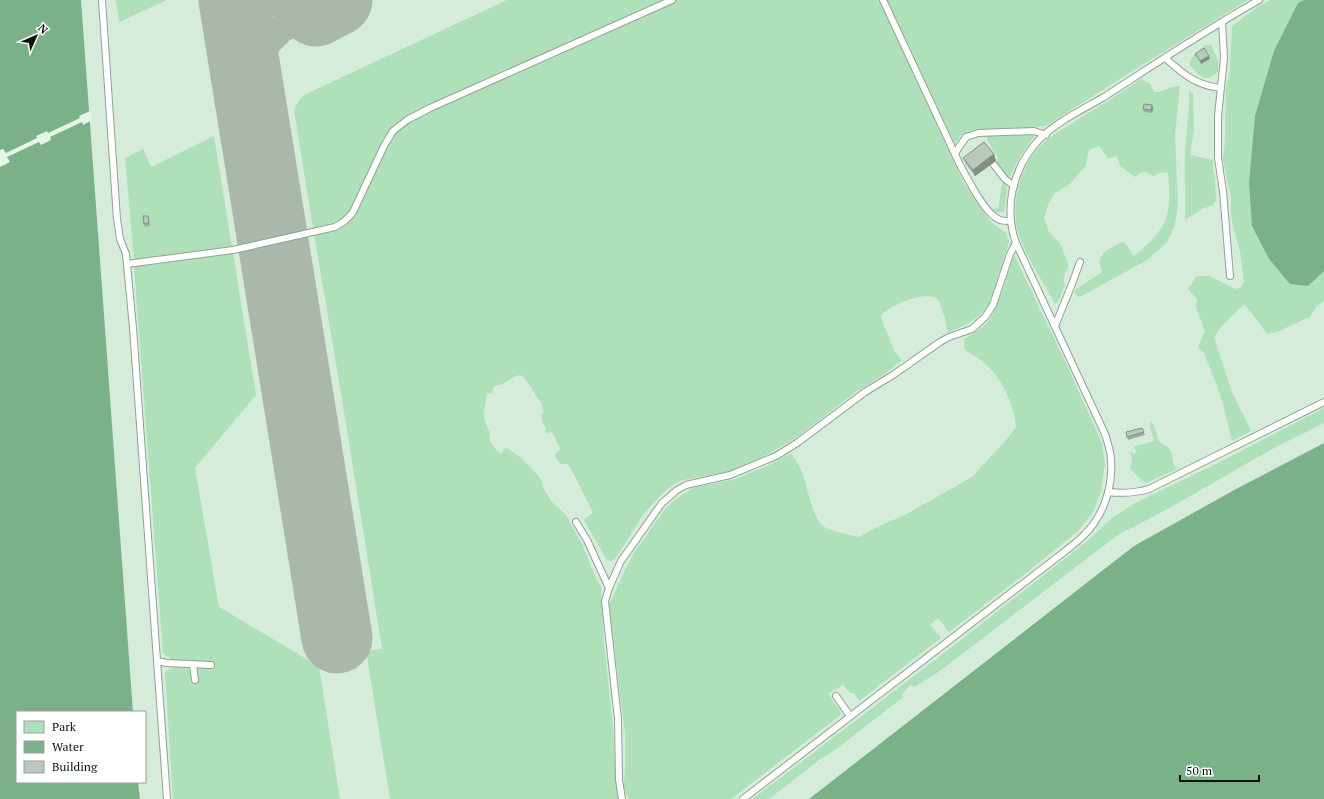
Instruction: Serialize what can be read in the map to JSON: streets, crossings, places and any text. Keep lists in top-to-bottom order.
{
  "legend": ["Park", "Water", "Building"],
  "scale_bar": "50 m",
  "north": "top right"
}
